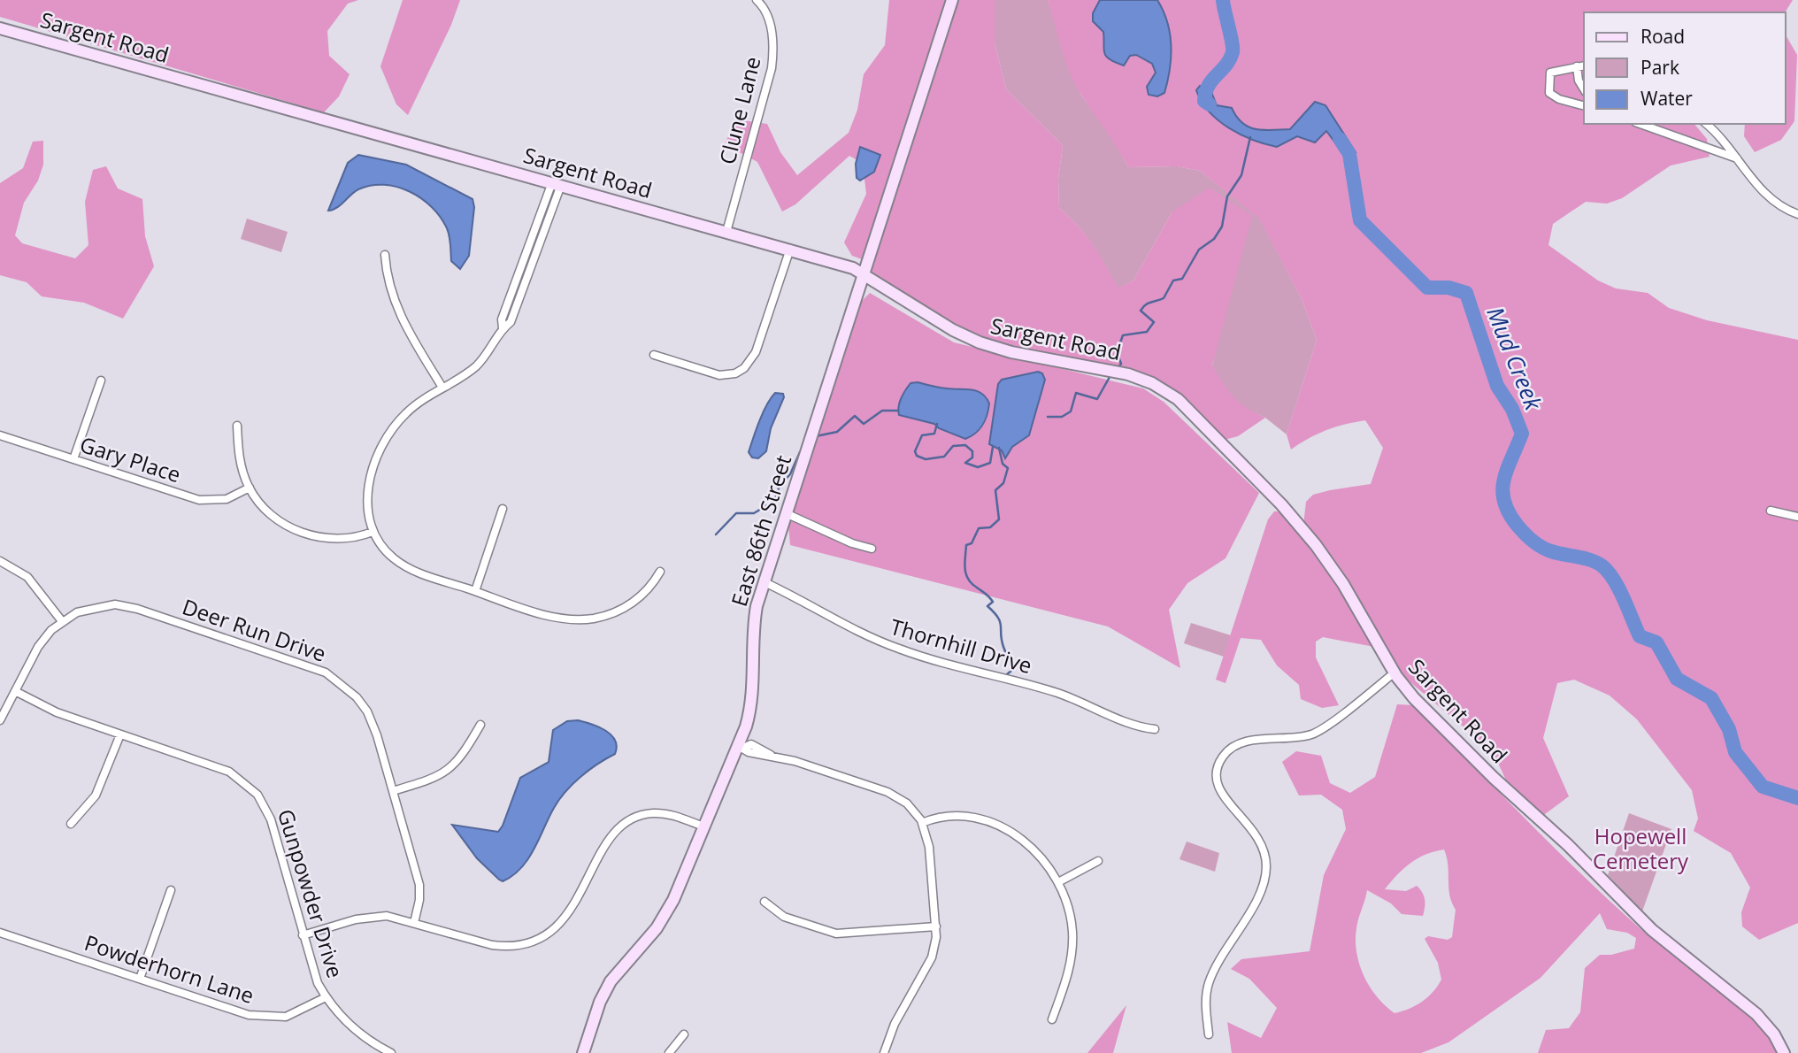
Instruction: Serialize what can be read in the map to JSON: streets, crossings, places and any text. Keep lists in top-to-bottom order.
{
  "streets": {
    "street": [
      "Sargent Road",
      "Clune Lane",
      "Gary Place",
      "East 86th Street",
      "Deer Run Drive",
      "Thornhill Drive",
      "Gunpowder Drive",
      "Powderhorn Lane"
    ]
  },
  "crossings": [
    ["Sargent Road", "Clune Lane"],
    ["Sargent Road", "East 86th Street"],
    ["East 86th Street", "Thornhill Drive"],
    ["Gunpowder Drive", "Powderhorn Lane"]
  ],
  "water": ["Mud Creek"],
  "parks": ["Hopewell Cemetery"],
  "legend": ["Road", "Park", "Water"]
}
